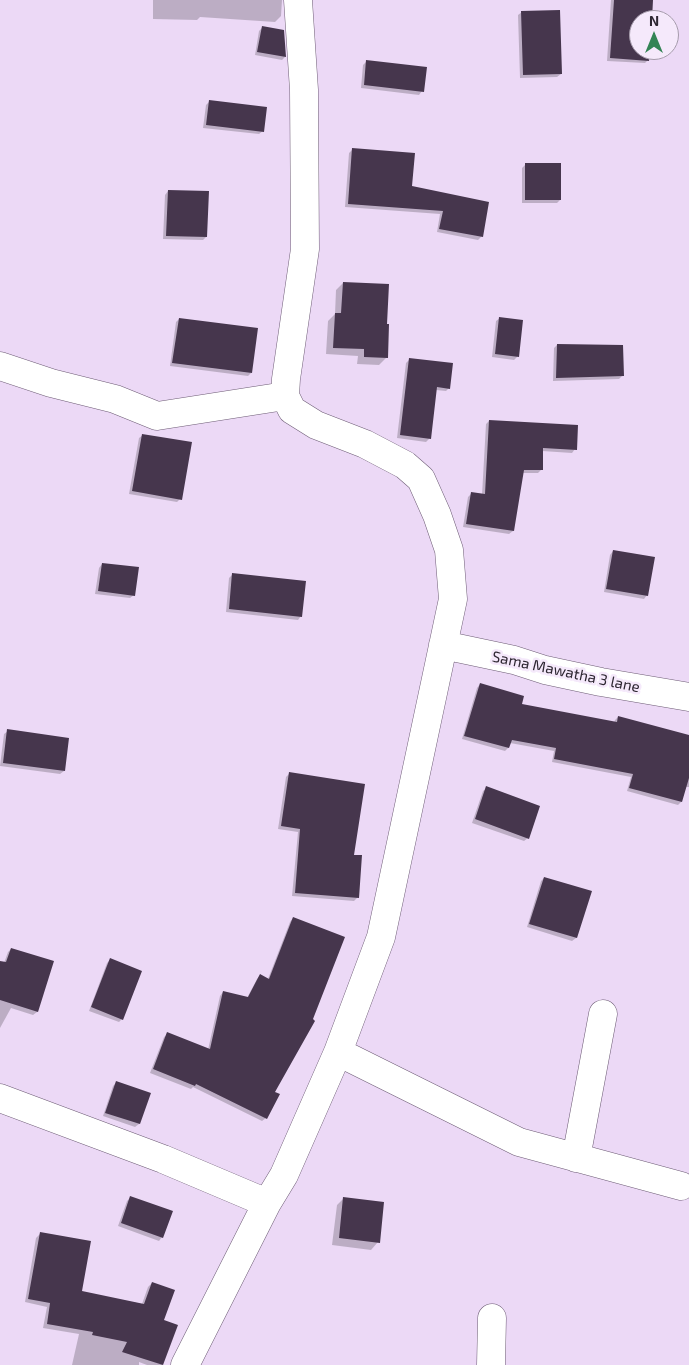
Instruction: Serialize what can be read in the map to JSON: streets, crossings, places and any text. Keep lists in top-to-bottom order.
{
  "streets": {
    "street": ["Sama Mawatha 3 lane"]
  },
  "north": "top"
}
